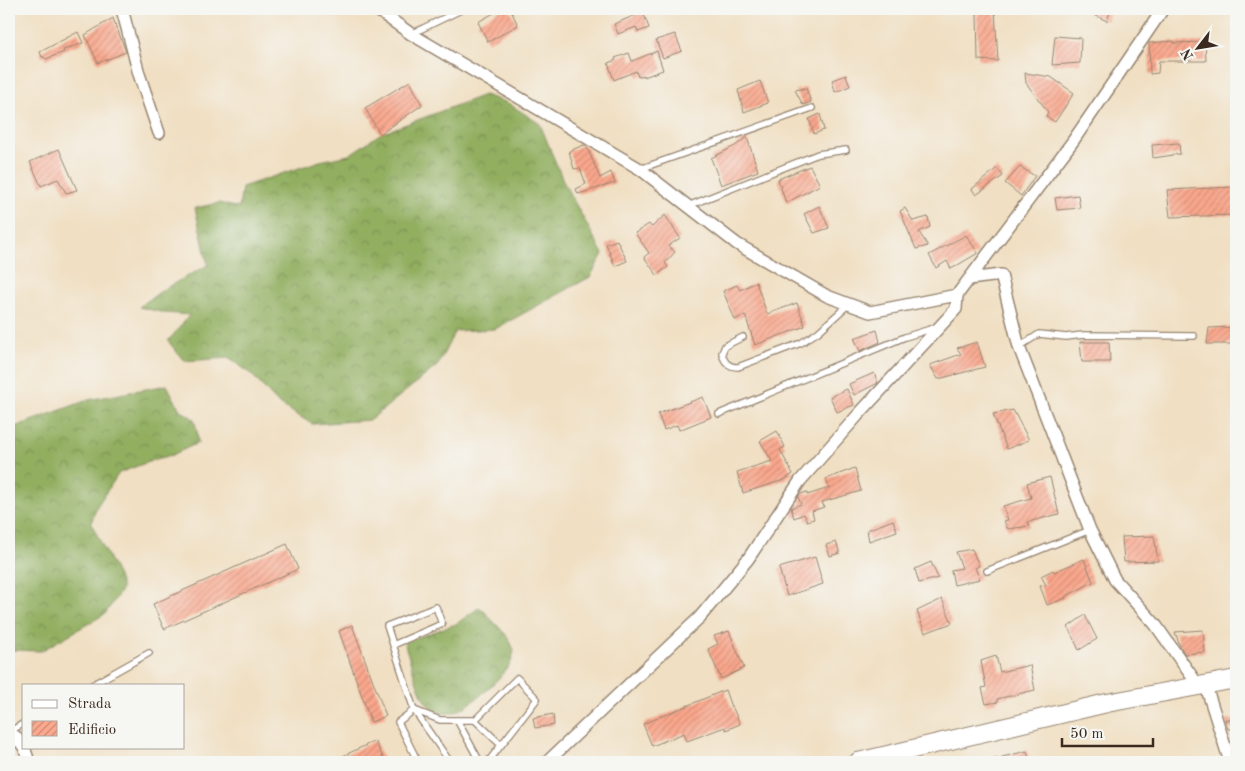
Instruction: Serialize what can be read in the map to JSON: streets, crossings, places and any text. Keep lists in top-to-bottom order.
{
  "legend": ["Strada", "Edificio"],
  "scale_bar": "50 m",
  "north": "bottom left"
}
